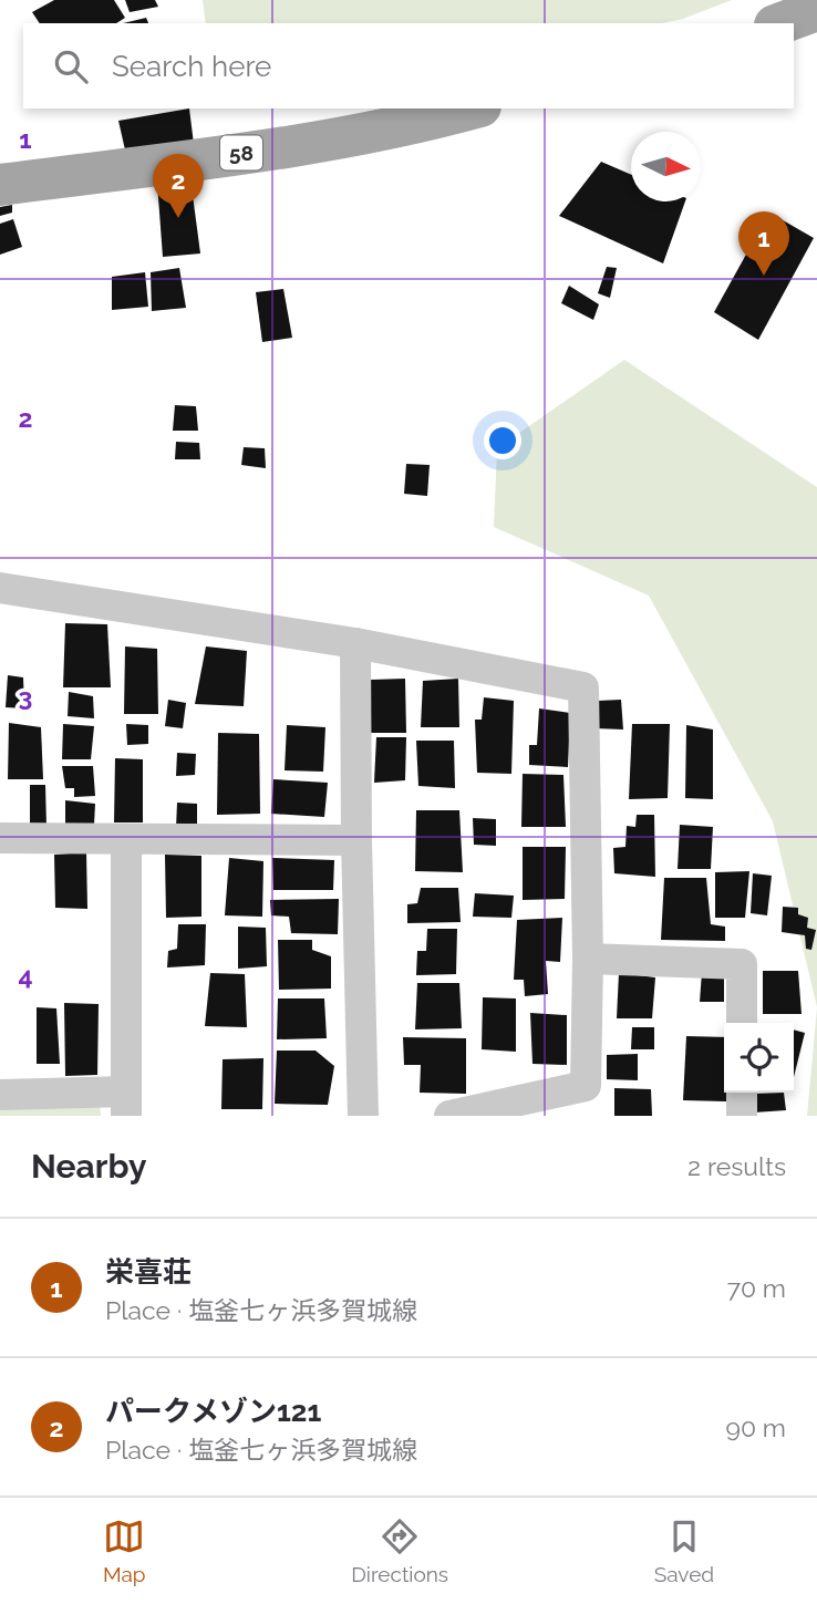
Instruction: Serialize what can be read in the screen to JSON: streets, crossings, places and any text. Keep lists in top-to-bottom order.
{
  "streets": {
    "main road": ["58"]
  },
  "north": "right",
  "page": {
    "search": "Search here",
    "pins": ["2", "1"],
    "heading": ["Nearby", "2 results"],
    "list": [
      {
        "mark": "1",
        "name": "栄喜荘",
        "note": "Place · 塩釜七ヶ浜多賀城線",
        "value": "70 m"
      },
      {
        "mark": "2",
        "name": "パークメゾン121",
        "note": "Place · 塩釜七ヶ浜多賀城線",
        "value": "90 m"
      }
    ],
    "nav": ["Map", "Directions", "Saved"]
  },
  "grid": {
    "rows": [
      "1",
      "2",
      "3",
      "4"
    ]
  }
}
